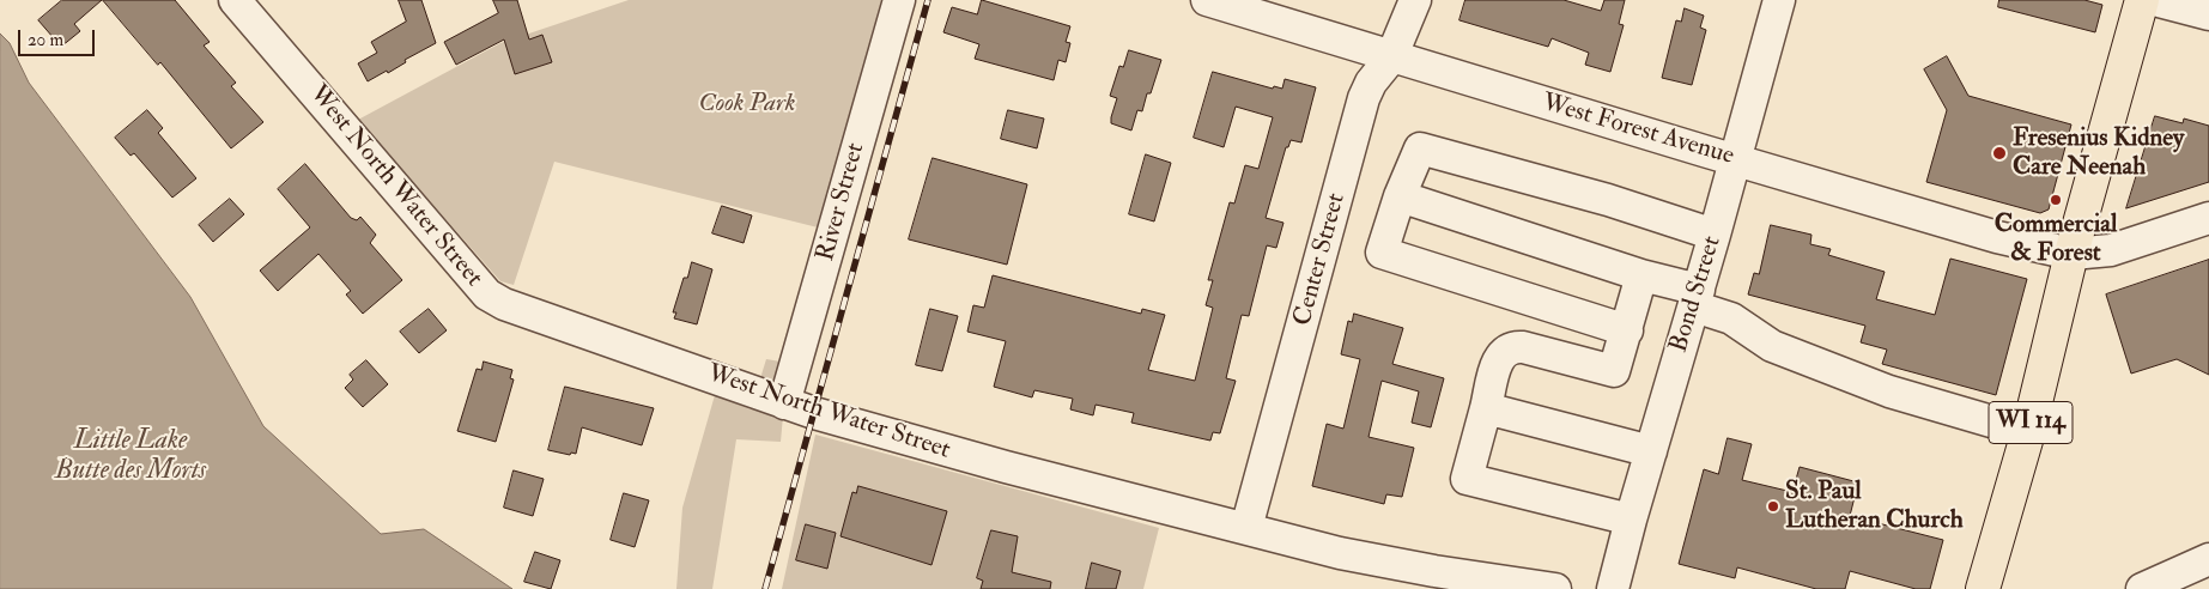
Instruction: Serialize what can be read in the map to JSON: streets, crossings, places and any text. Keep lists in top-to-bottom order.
{
  "streets": {
    "main road": ["WI 114"],
    "street": [
      "West Forest Avenue",
      "West North Water Street",
      "River Street",
      "Center Street",
      "Bond Street"
    ]
  },
  "crossings": [
    ["West Forest Avenue", "Center Street"],
    ["West Forest Avenue", "Bond Street"],
    ["West Forest Avenue", "WI 114"],
    ["West North Water Street", "River Street"],
    ["West North Water Street", "Center Street"]
  ],
  "water": ["Little Lake Butte des Morts"],
  "parks": ["Cook Park"],
  "places": ["Fresenius Kidney Care Neenah", "Commercial & Forest", "St. Paul Lutheran Church"],
  "scale_bar": "20 m"
}
